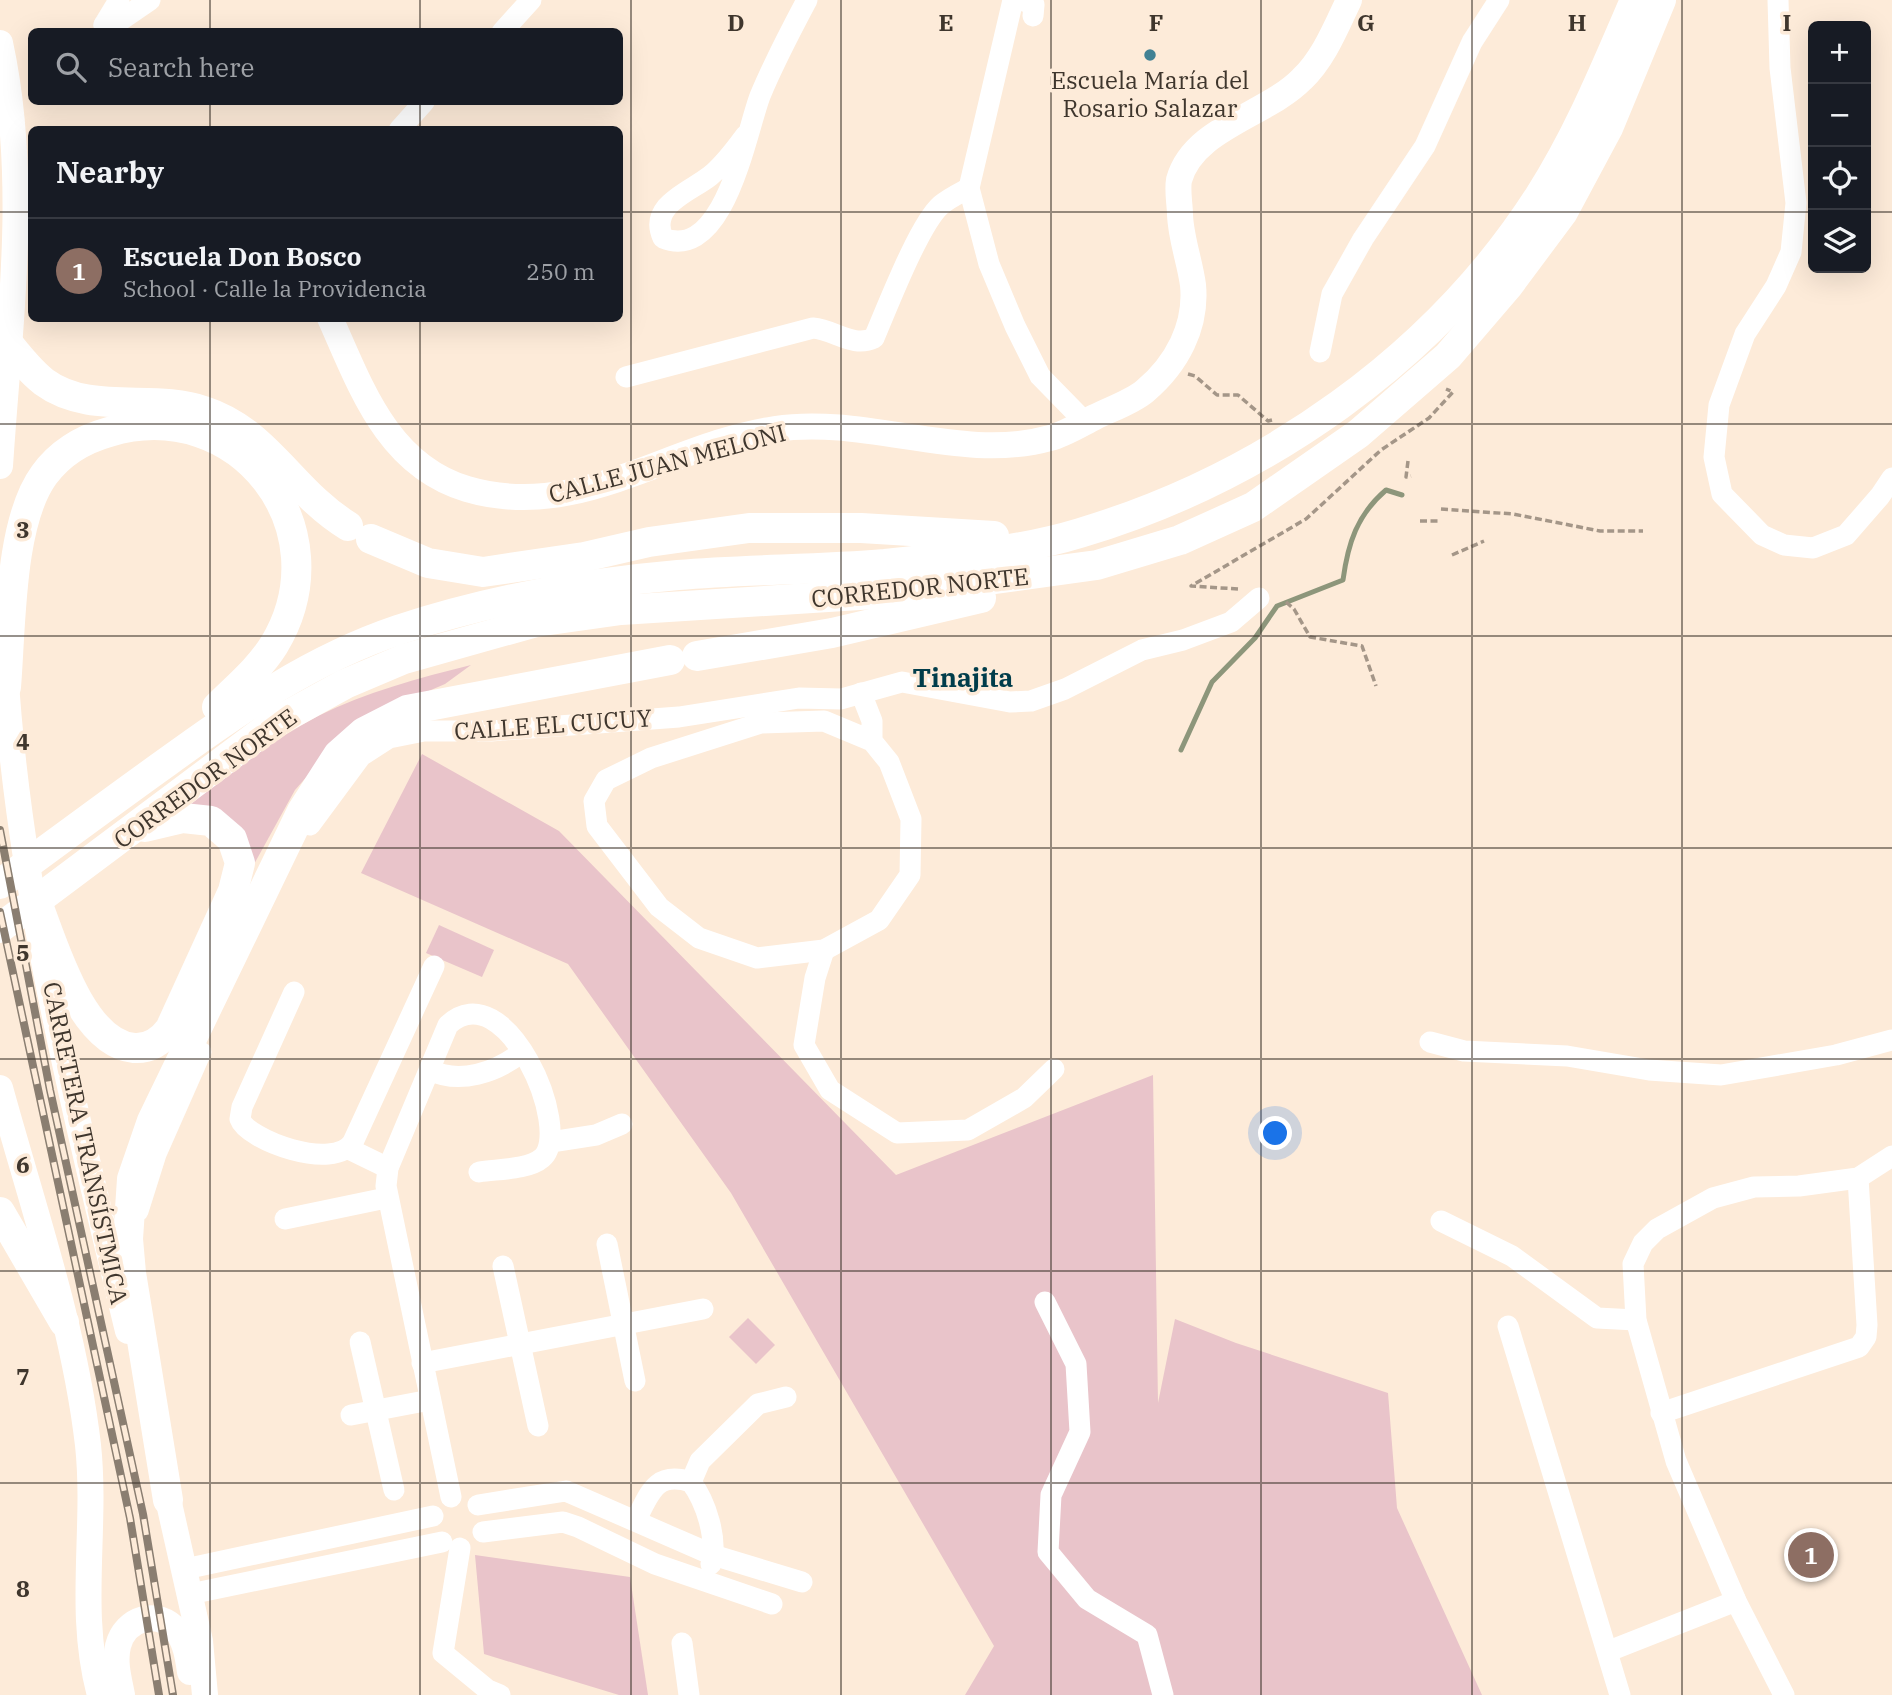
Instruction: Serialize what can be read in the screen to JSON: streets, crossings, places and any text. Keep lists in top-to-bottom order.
{
  "streets": {
    "highway": ["CORREDOR NORTE"],
    "main road": ["CALLE JUAN MELONI", "CARRETERA TRANSÍSTMICA"],
    "street": ["CALLE EL CUCUY"]
  },
  "districts": ["Tinajita"],
  "places": ["Escuela María del Rosario Salazar"],
  "page": {
    "map_buttons": ["+", "−"],
    "search": "Search here",
    "heading": "Nearby",
    "list": [
      {
        "mark": "1",
        "name": "Escuela Don Bosco",
        "note": "School · Calle la Providencia",
        "value": "250 m"
      }
    ],
    "pins": "1"
  },
  "grid": {
    "columns": [
      "D",
      "E",
      "F",
      "G",
      "H",
      "I"
    ],
    "rows": [
      "3",
      "4",
      "5",
      "6",
      "7",
      "8"
    ]
  }
}
